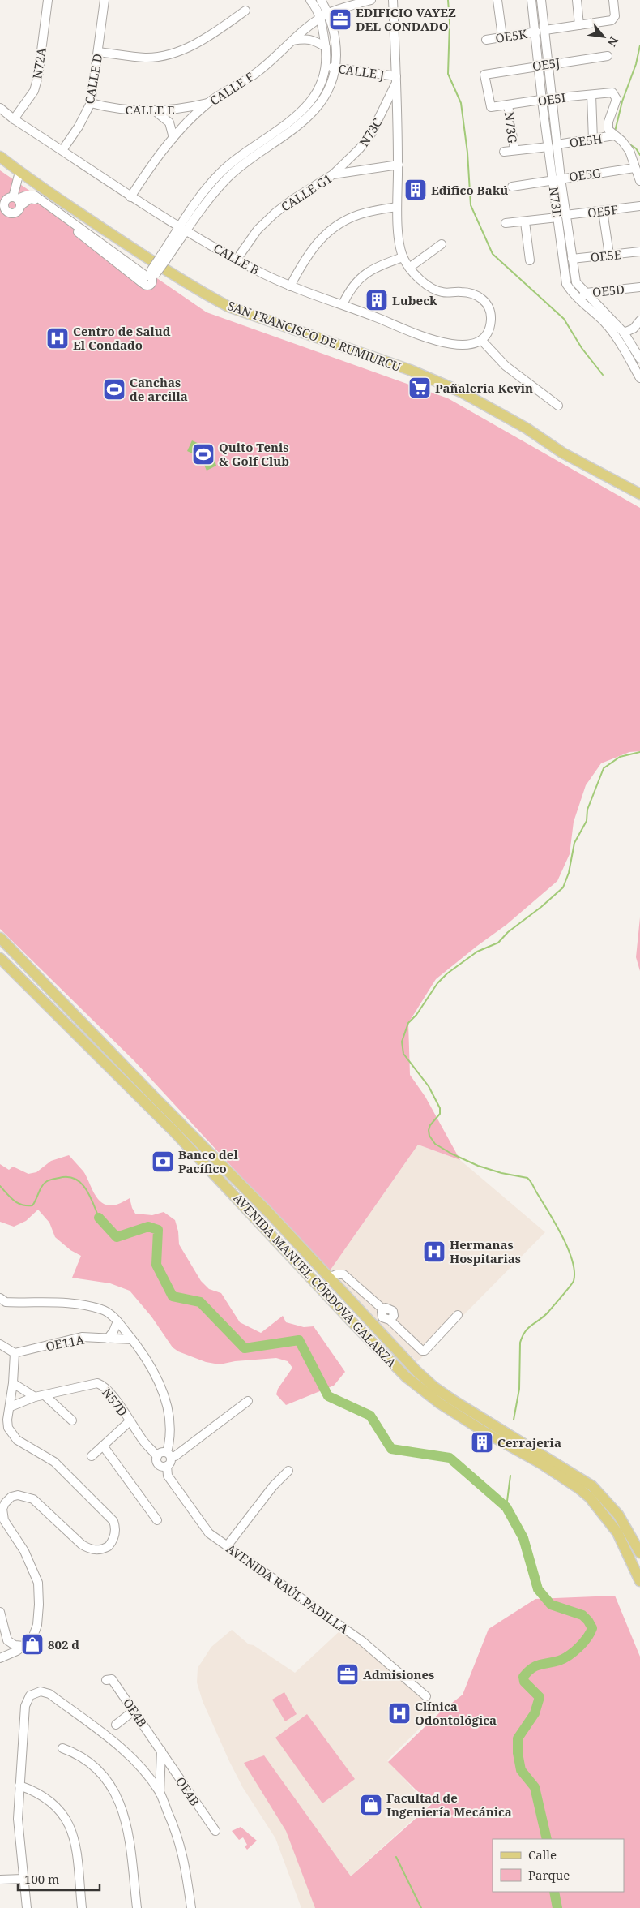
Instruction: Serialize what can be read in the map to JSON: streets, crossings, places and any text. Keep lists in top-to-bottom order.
{
  "streets": {
    "main road": ["SAN FRANCISCO DE RUMIURCU", "AVENIDA MANUEL CÓRDOVA GALARZA"],
    "street": [
      "OE5K",
      "N72A",
      "OE5J",
      "CALLE J",
      "CALLE D",
      "CALLE F",
      "OE5I",
      "CALLE E",
      "N73G",
      "N73C",
      "OE5H",
      "OE5G",
      "CALLE G1",
      "N73E",
      "OE5F",
      "OE5E",
      "CALLE B",
      "OE5D",
      "OE11A",
      "N57D",
      "AVENIDA RAÚL PADILLA",
      "OE4B"
    ]
  },
  "crossings": [
    ["OE5K", "N73E"],
    ["N72A", "CALLE B"],
    ["OE5J", "N73G"],
    ["OE5J", "N73E"],
    ["CALLE J", "N73C"],
    ["CALLE D", "CALLE E"],
    ["CALLE D", "CALLE B"],
    ["CALLE F", "CALLE E"],
    ["CALLE F", "CALLE B"],
    ["OE5I", "N73G"],
    ["OE5I", "OE5H"],
    ["OE5I", "N73E"],
    ["N73C", "CALLE G1"],
    ["OE5H", "N73E"],
    ["OE5G", "N73E"],
    ["CALLE G1", "CALLE B"],
    ["N73E", "OE5F"],
    ["N73E", "OE5E"],
    ["N73E", "OE5D"],
    ["N57D", "AVENIDA RAÚL PADILLA"]
  ],
  "places": {
    "office": ["EDIFICIO VAYEZ DEL CONDADO", "Admisiones"],
    "building": ["Edifico Bakú", "Lubeck", "Cerrajeria"],
    "hospital": ["Centro de Salud El Condado", "Hermanas Hospitarias", "Clínica Odontológica"],
    "supermarket": ["Pañaleria Kevin"],
    "sports": ["Canchas de arcilla", "Quito Tenis & Golf Club"],
    "bank": ["Banco del Pacífico"],
    "shop": ["802 d", "Facultad de Ingeniería Mecánica"]
  },
  "legend": ["Calle", "Parque"],
  "scale_bar": "100 m",
  "north": "bottom right"
}
